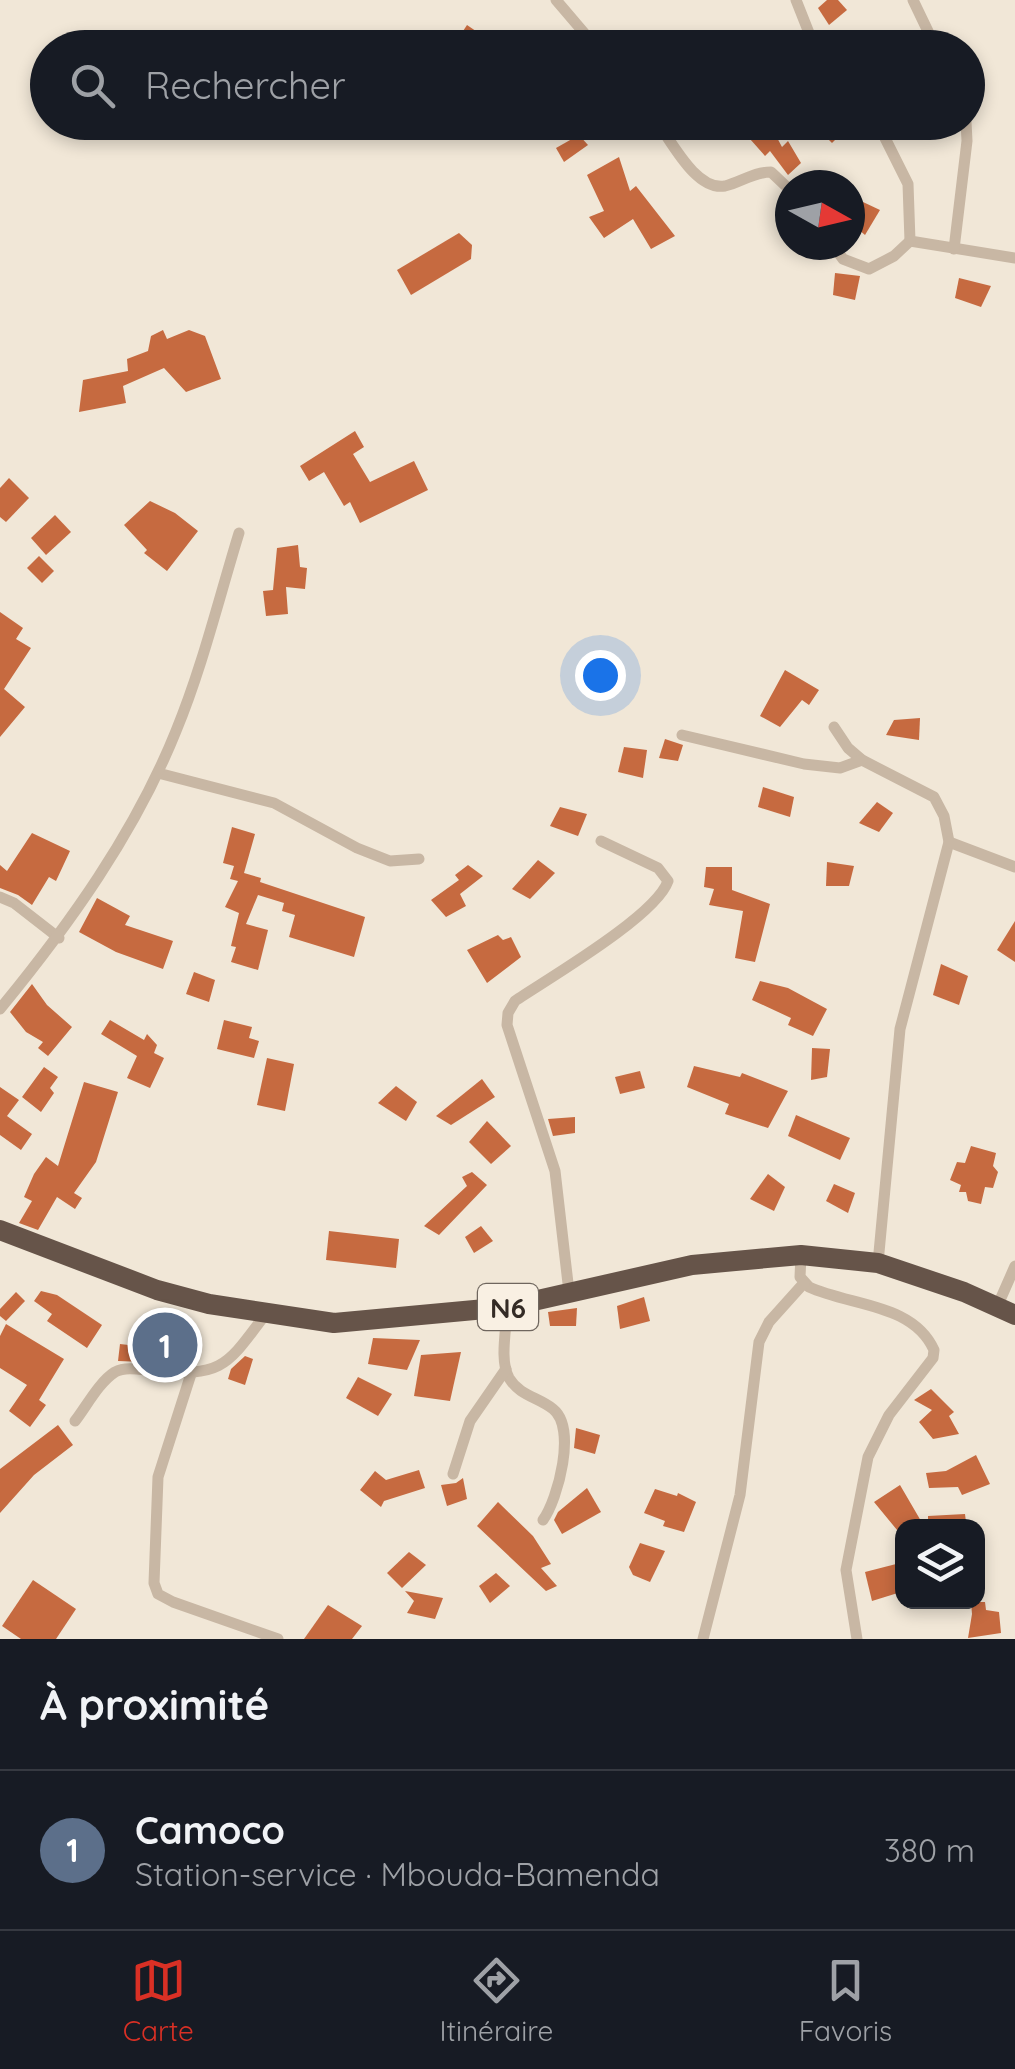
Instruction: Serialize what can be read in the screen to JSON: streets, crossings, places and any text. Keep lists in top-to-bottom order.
{
  "streets": {
    "highway": ["N6"]
  },
  "north": "right",
  "page": {
    "search": "Rechercher",
    "pins": "1",
    "heading": "À proximité",
    "list": [
      {
        "mark": "1",
        "name": "Camoco",
        "note": "Station-service · Mbouda-Bamenda",
        "value": "380 m"
      }
    ],
    "nav": ["Carte", "Itinéraire", "Favoris"]
  }
}
